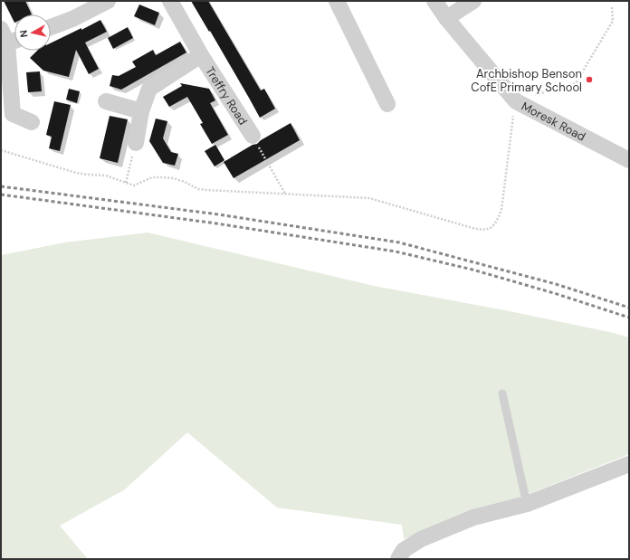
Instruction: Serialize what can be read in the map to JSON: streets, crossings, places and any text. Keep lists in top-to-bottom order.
{
  "streets": {
    "street": ["Treffry Road", "Moresk Road"]
  },
  "places": ["Archbishop Benson CofE Primary School"],
  "north": "left"
}
